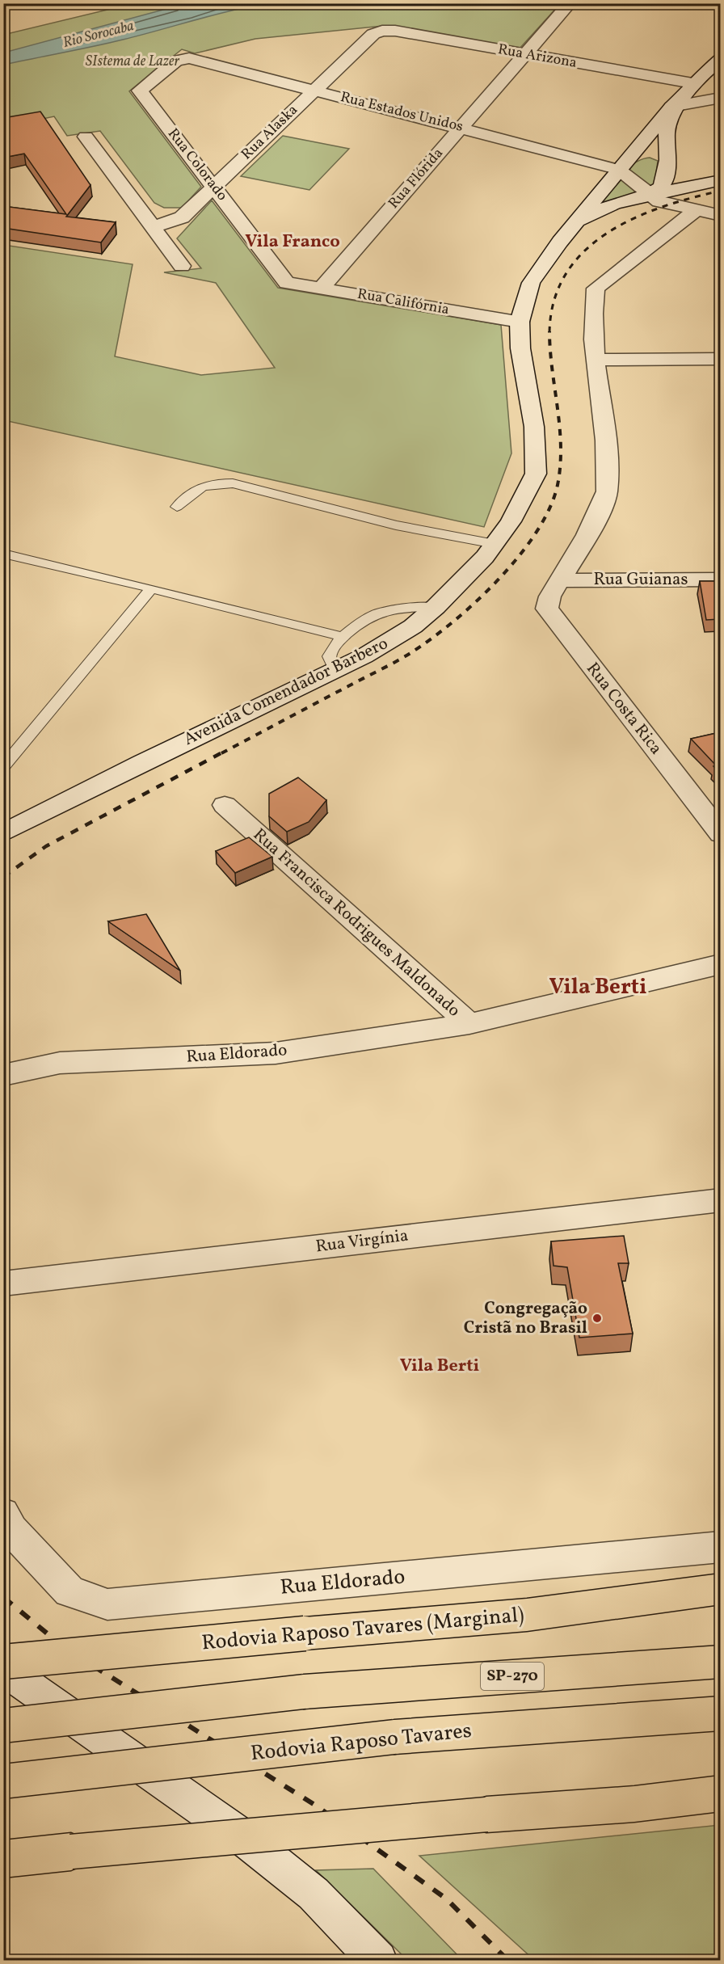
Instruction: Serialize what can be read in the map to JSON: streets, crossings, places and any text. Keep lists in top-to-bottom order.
{
  "streets": {
    "highway": ["Rodovia Raposo Tavares (Marginal)", "SP-270", "Rodovia Raposo Tavares"],
    "street": [
      "Rua Arizona",
      "Rua Estados Unidos",
      "Rua Alaska",
      "Rua Colorado",
      "Rua Flórida",
      "Rua Califórnia",
      "Rua Guianas",
      "Avenida Comendador Barbero",
      "Rua Costa Rica",
      "Rua Francisca Rodrigues Maldonado",
      "Rua Eldorado",
      "Rua Virgínia"
    ]
  },
  "crossings": [
    ["Rua Arizona", "Rua Alaska"],
    ["Rua Arizona", "Rua Flórida"],
    ["Rua Arizona", "Avenida Comendador Barbero"],
    ["Rua Estados Unidos", "Rua Alaska"],
    ["Rua Estados Unidos", "Rua Colorado"],
    ["Rua Estados Unidos", "Rua Flórida"],
    ["Rua Estados Unidos", "Avenida Comendador Barbero"],
    ["Rua Alaska", "Rua Colorado"],
    ["Rua Colorado", "Rua Califórnia"],
    ["Rua Flórida", "Rua Califórnia"],
    ["Rua Califórnia", "Avenida Comendador Barbero"],
    ["Rua Guianas", "Rua Costa Rica"],
    ["Rua Francisca Rodrigues Maldonado", "Rua Eldorado"]
  ],
  "districts": ["Vila Franco", "Vila Berti", "Vila Berti"],
  "water": ["Rio Sorocaba"],
  "parks": ["SIstema de Lazer"],
  "places": ["Congregação Cristã no Brasil"]
}
